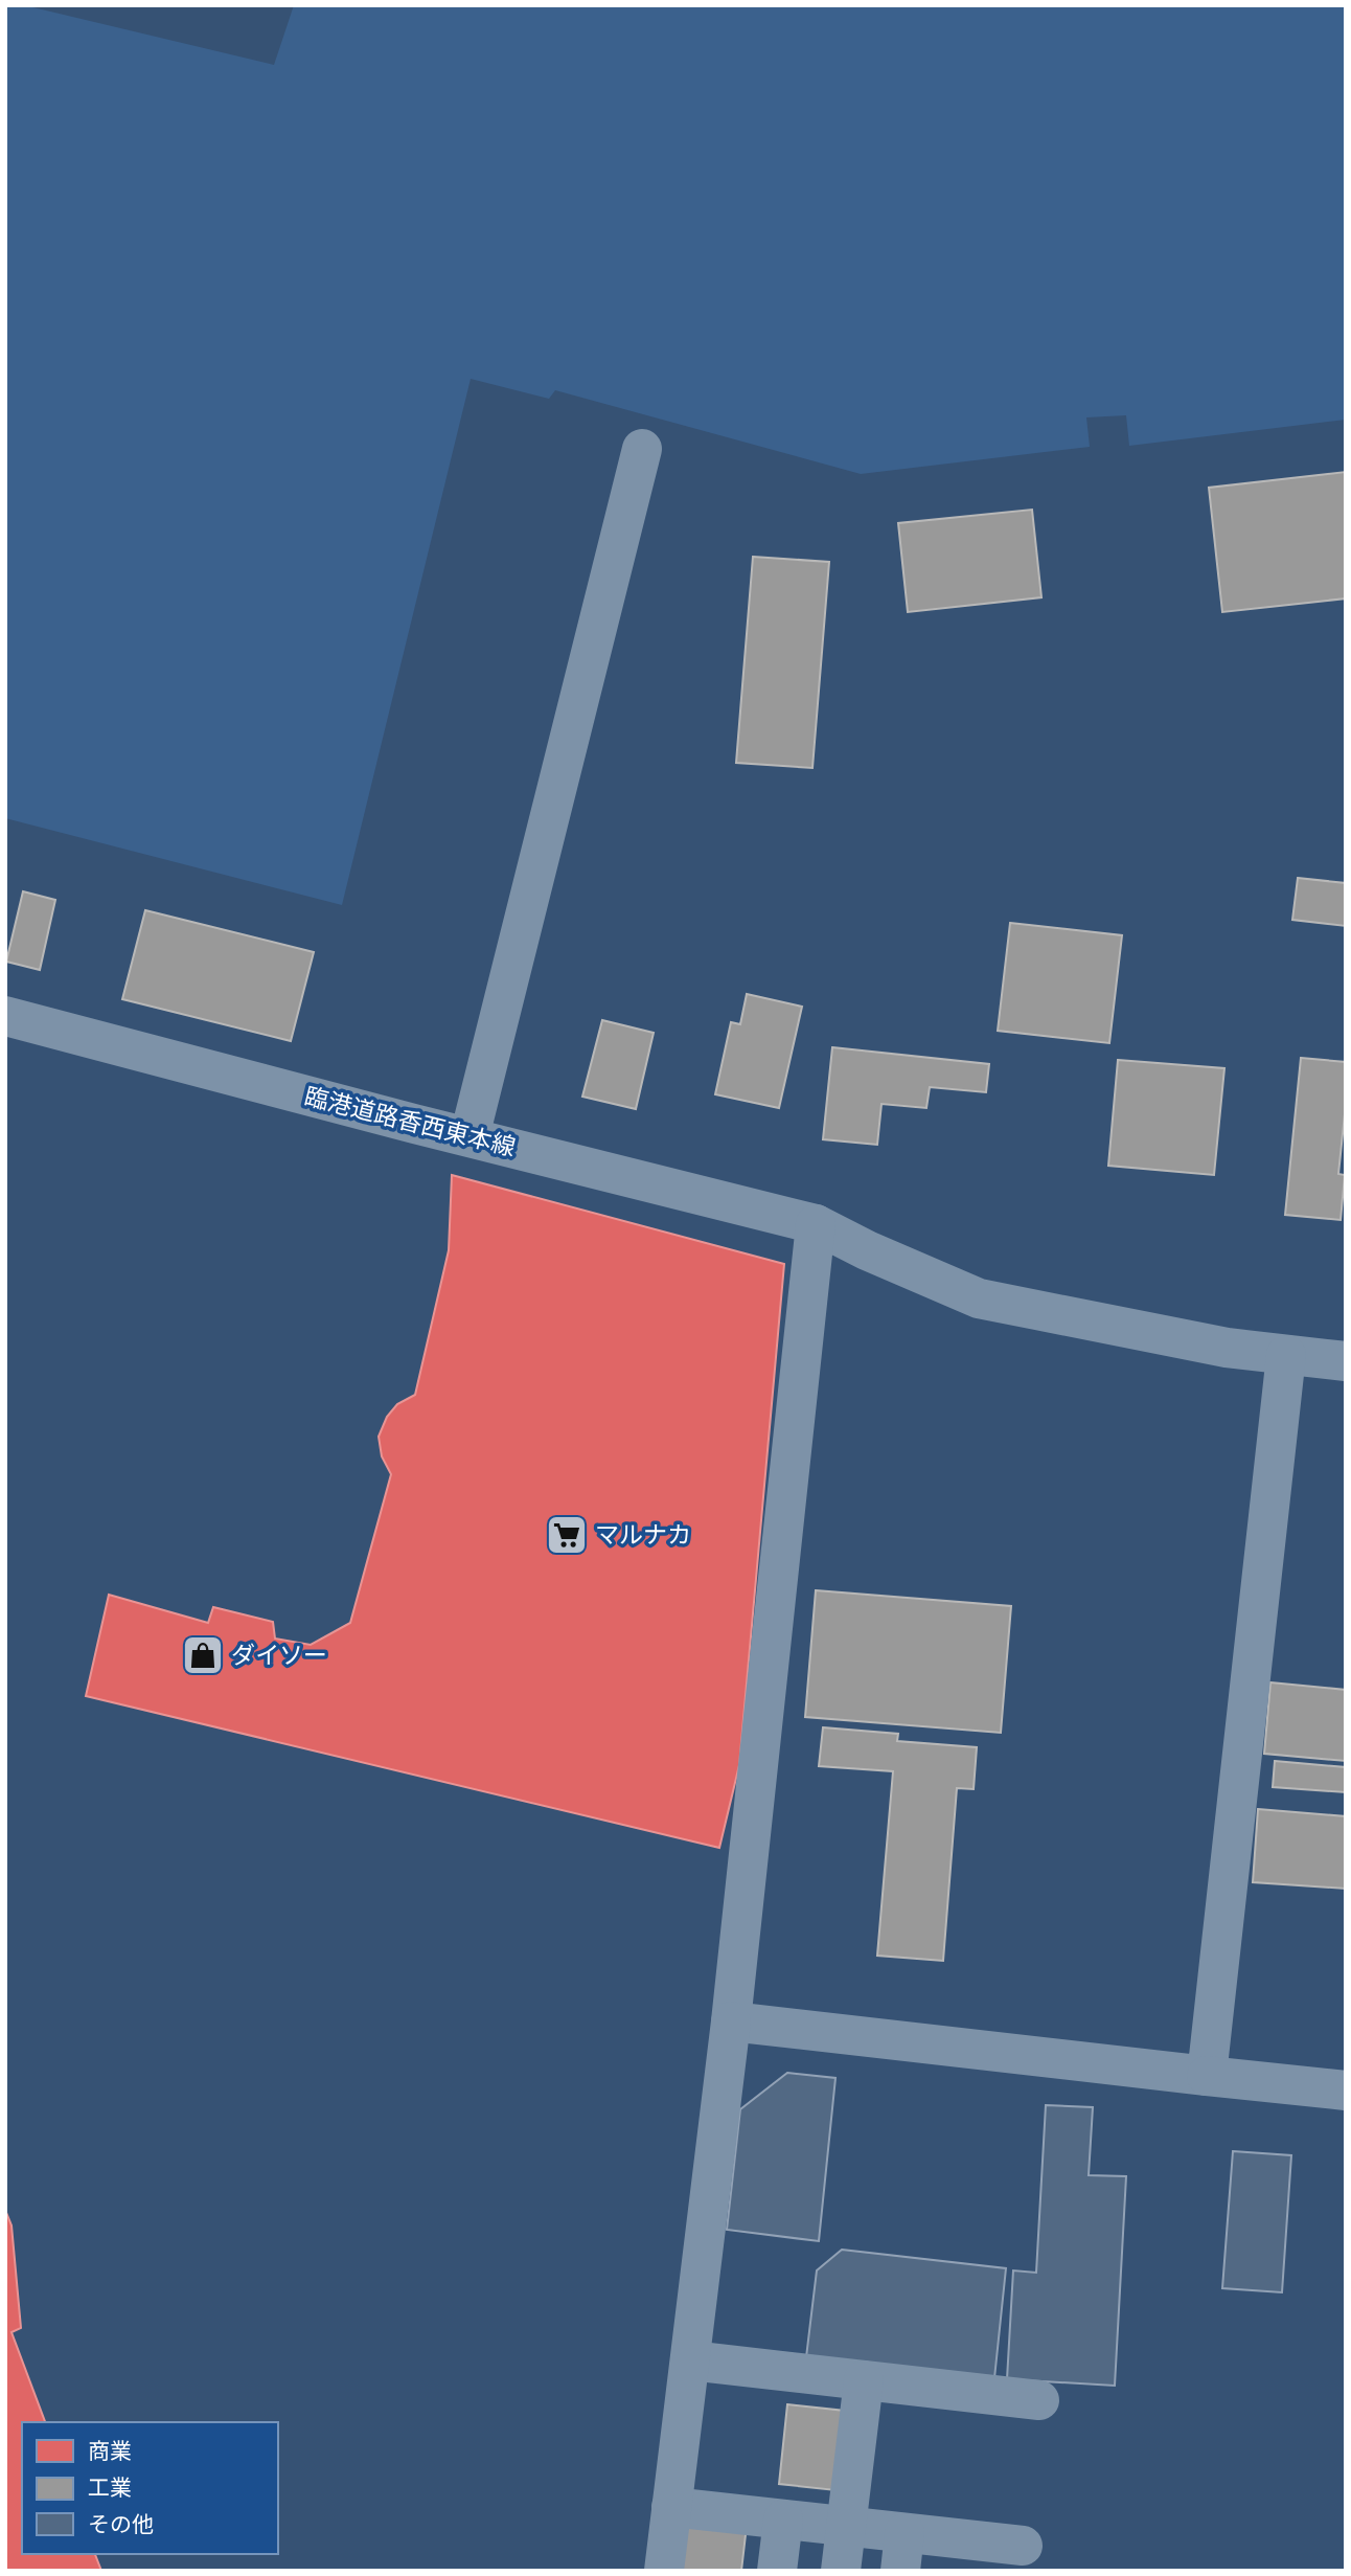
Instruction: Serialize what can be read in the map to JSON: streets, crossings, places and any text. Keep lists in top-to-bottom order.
{
  "streets": {
    "street": ["臨港道路香西東本線"]
  },
  "places": {
    "supermarket": ["マルナカ"],
    "shop": ["ダイソー"]
  },
  "legend": ["商業", "工業", "その他"]
}
